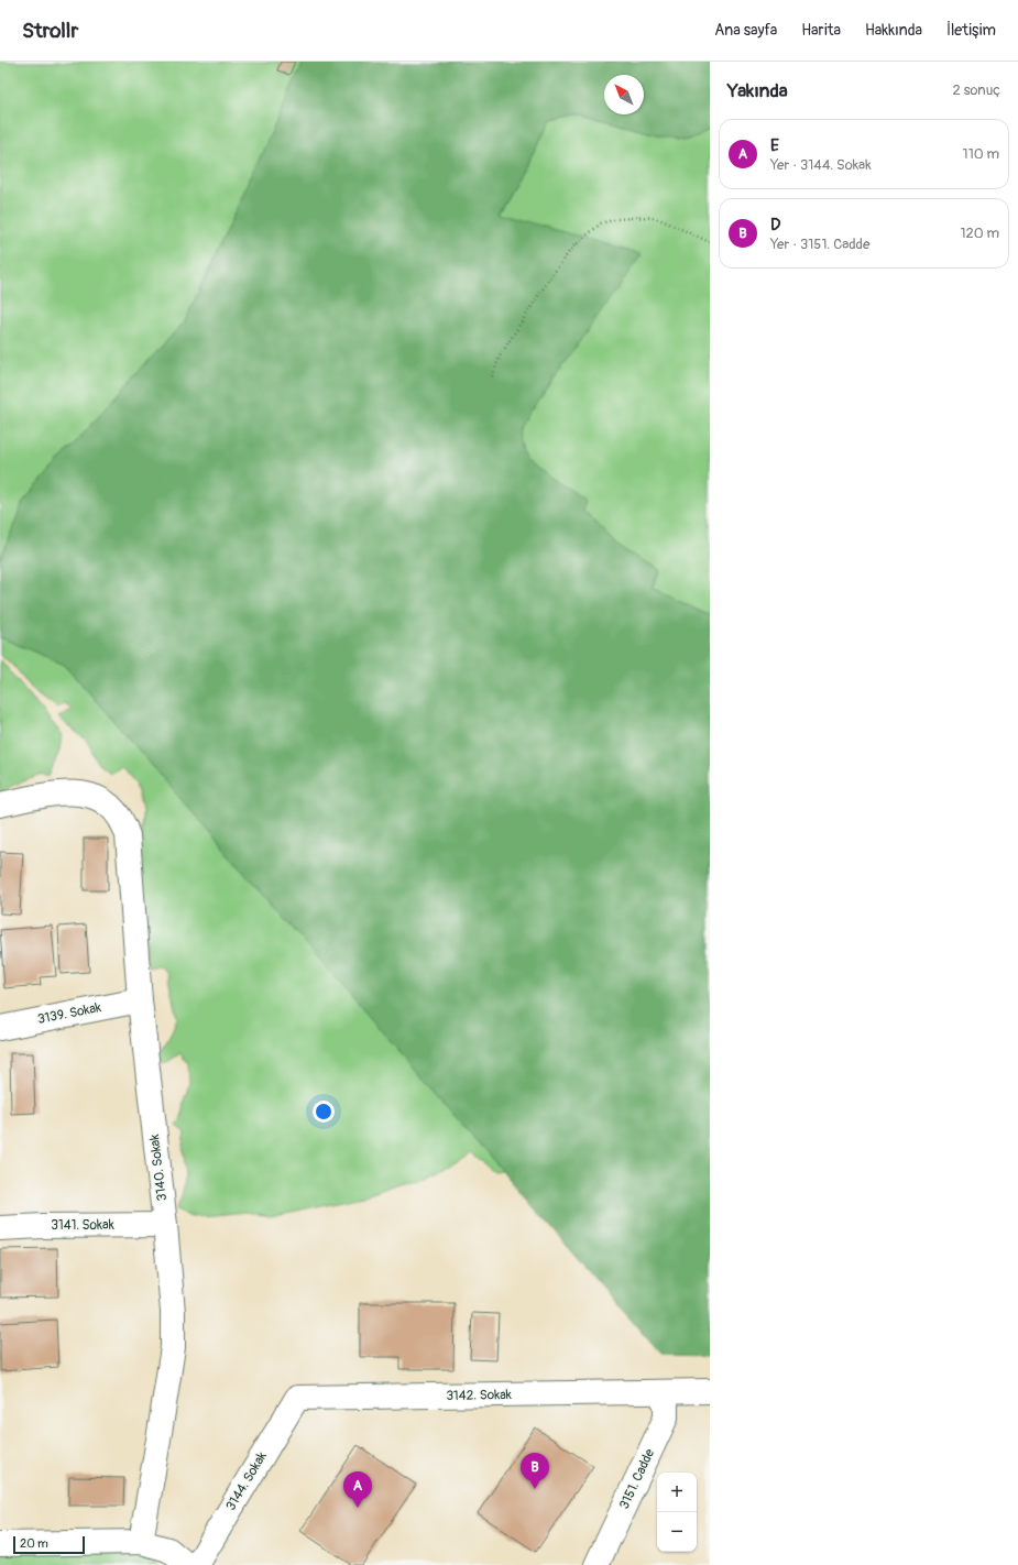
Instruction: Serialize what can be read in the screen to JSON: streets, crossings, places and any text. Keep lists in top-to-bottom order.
{
  "streets": {
    "street": [
      "3139. Sokak",
      "3140. Sokak",
      "3141. Sokak",
      "3142. Sokak",
      "3151. Cadde",
      "3144. Sokak"
    ]
  },
  "crossings": [
    ["3139. Sokak", "3140. Sokak"],
    ["3140. Sokak", "3141. Sokak"],
    ["3142. Sokak", "3151. Cadde"],
    ["3142. Sokak", "3144. Sokak"]
  ],
  "scale_bar": "20 m",
  "north": "top left",
  "page": {
    "header": "Strollr",
    "nav": [
      "Ana sayfa",
      "Harita",
      "Hakkında",
      "İletişim"
    ],
    "heading": ["Yakında", "2 sonuç"],
    "list": [
      {
        "mark": "A",
        "name": "E",
        "note": "Yer · 3144. Sokak",
        "value": "110 m"
      },
      {
        "mark": "B",
        "name": "D",
        "note": "Yer · 3151. Cadde",
        "value": "120 m"
      }
    ],
    "pins": ["B", "A"],
    "map_buttons": ["+", "−"],
    "scale": "20 m"
  }
}
